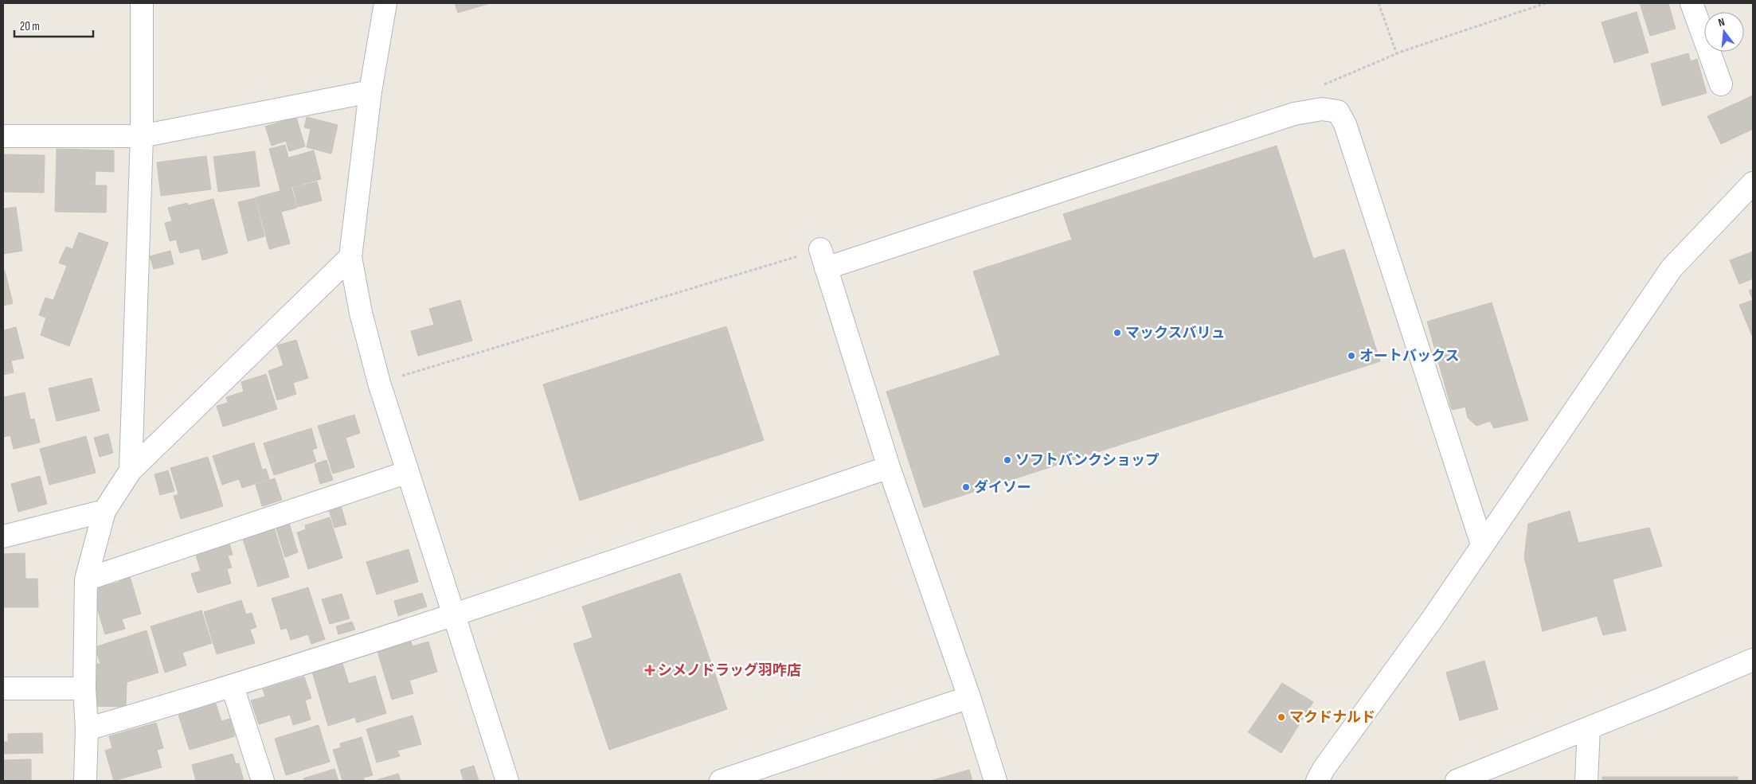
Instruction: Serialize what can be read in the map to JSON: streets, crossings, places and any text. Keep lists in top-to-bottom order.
{
  "places": {
    "other": [
      "マックスバリュ",
      "オートバックス",
      "ソフトバンクショップ",
      "ダイソー",
      "マクドナルド"
    ],
    "health": ["シメノドラッグ羽咋店"]
  },
  "scale_bar": "20 m",
  "north": "top"
}
